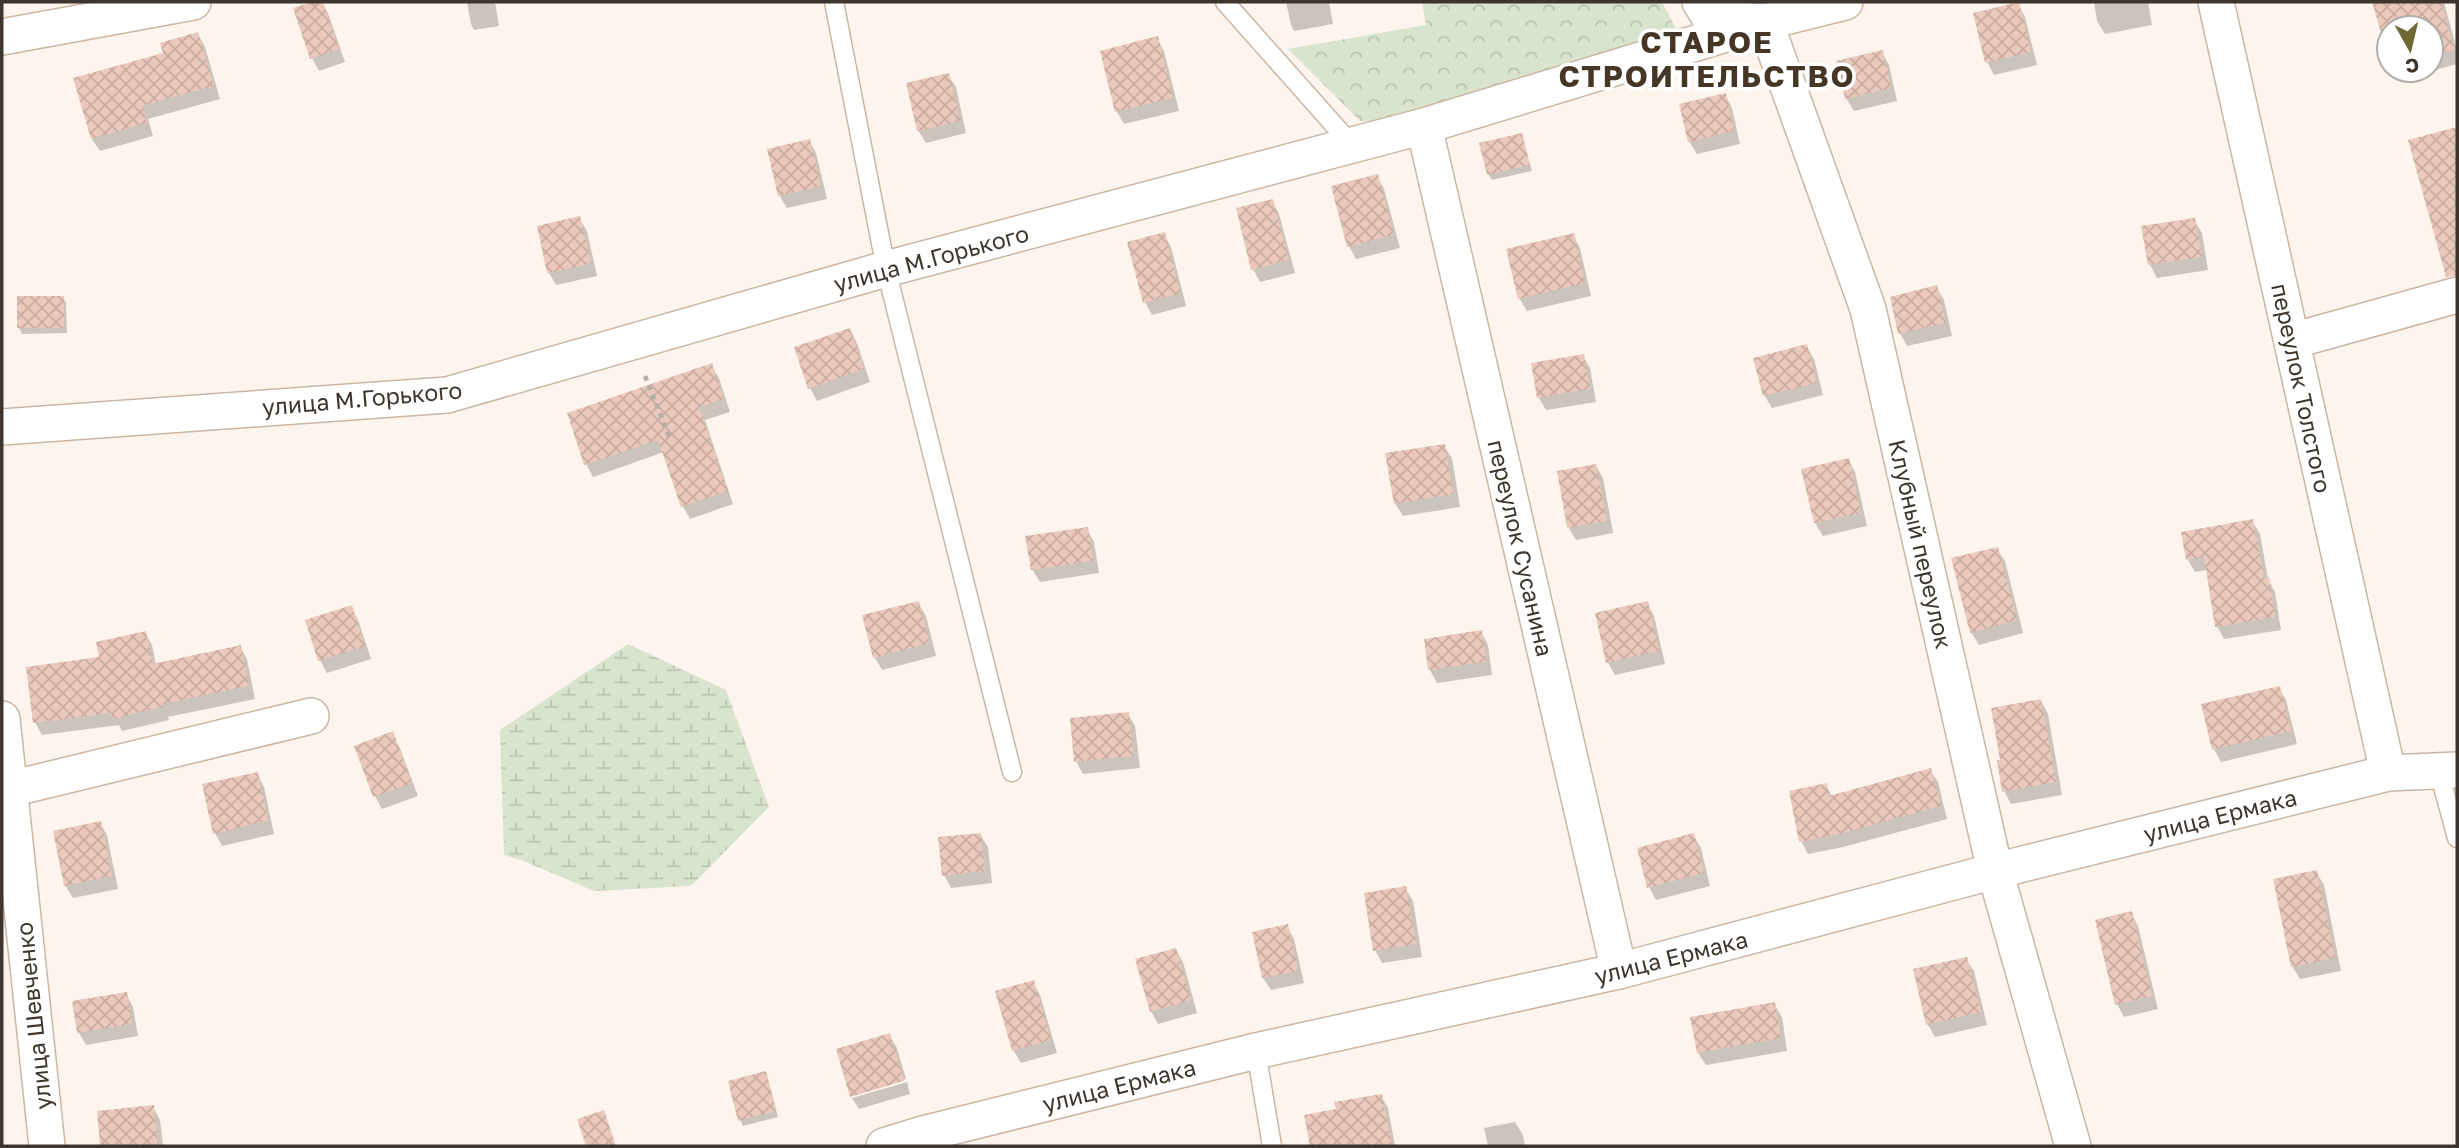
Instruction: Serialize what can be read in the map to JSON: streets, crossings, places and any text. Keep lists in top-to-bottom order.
{
  "streets": {
    "street": [
      "улица М.Горького",
      "переулок Толстого",
      "Клубный переулок",
      "переулок Сусанина",
      "улица Ермака",
      "улица Шевченко"
    ]
  },
  "crossings": [
    ["улица М.Горького", "Клубный переулок"],
    ["улица М.Горького", "переулок Сусанина"],
    ["переулок Толстого", "улица Ермака"],
    ["Клубный переулок", "улица Ермака"],
    ["переулок Сусанина", "улица Ермака"]
  ],
  "districts": ["СТАРОЕ СТРОИТЕЛЬСТВО"],
  "north": "bottom"
}
